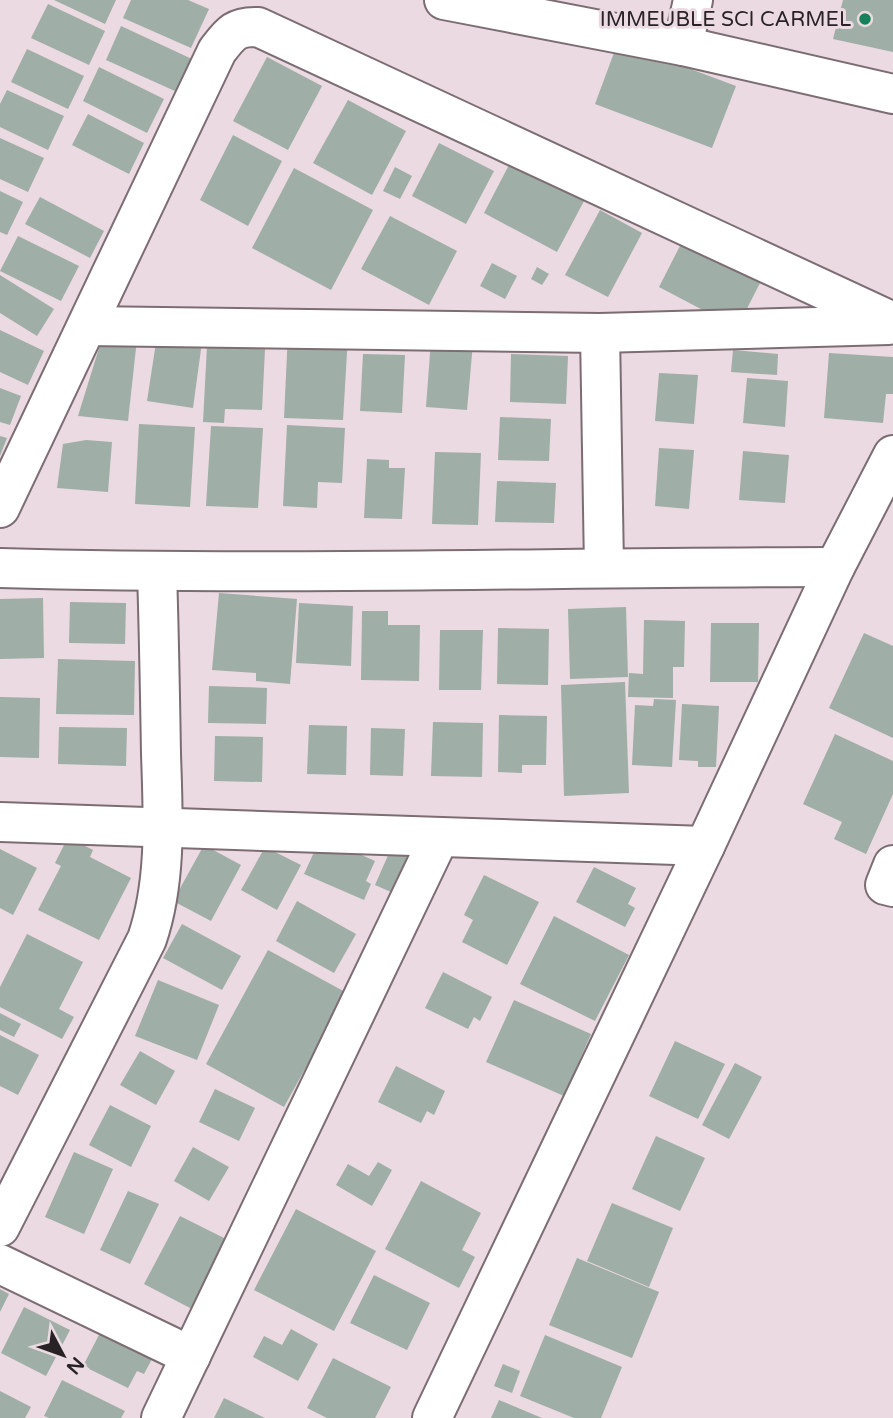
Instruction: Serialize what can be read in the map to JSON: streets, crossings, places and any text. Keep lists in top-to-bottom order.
{
  "places": ["IMMEUBLE SCI CARMEL"],
  "north": "bottom right"
}
